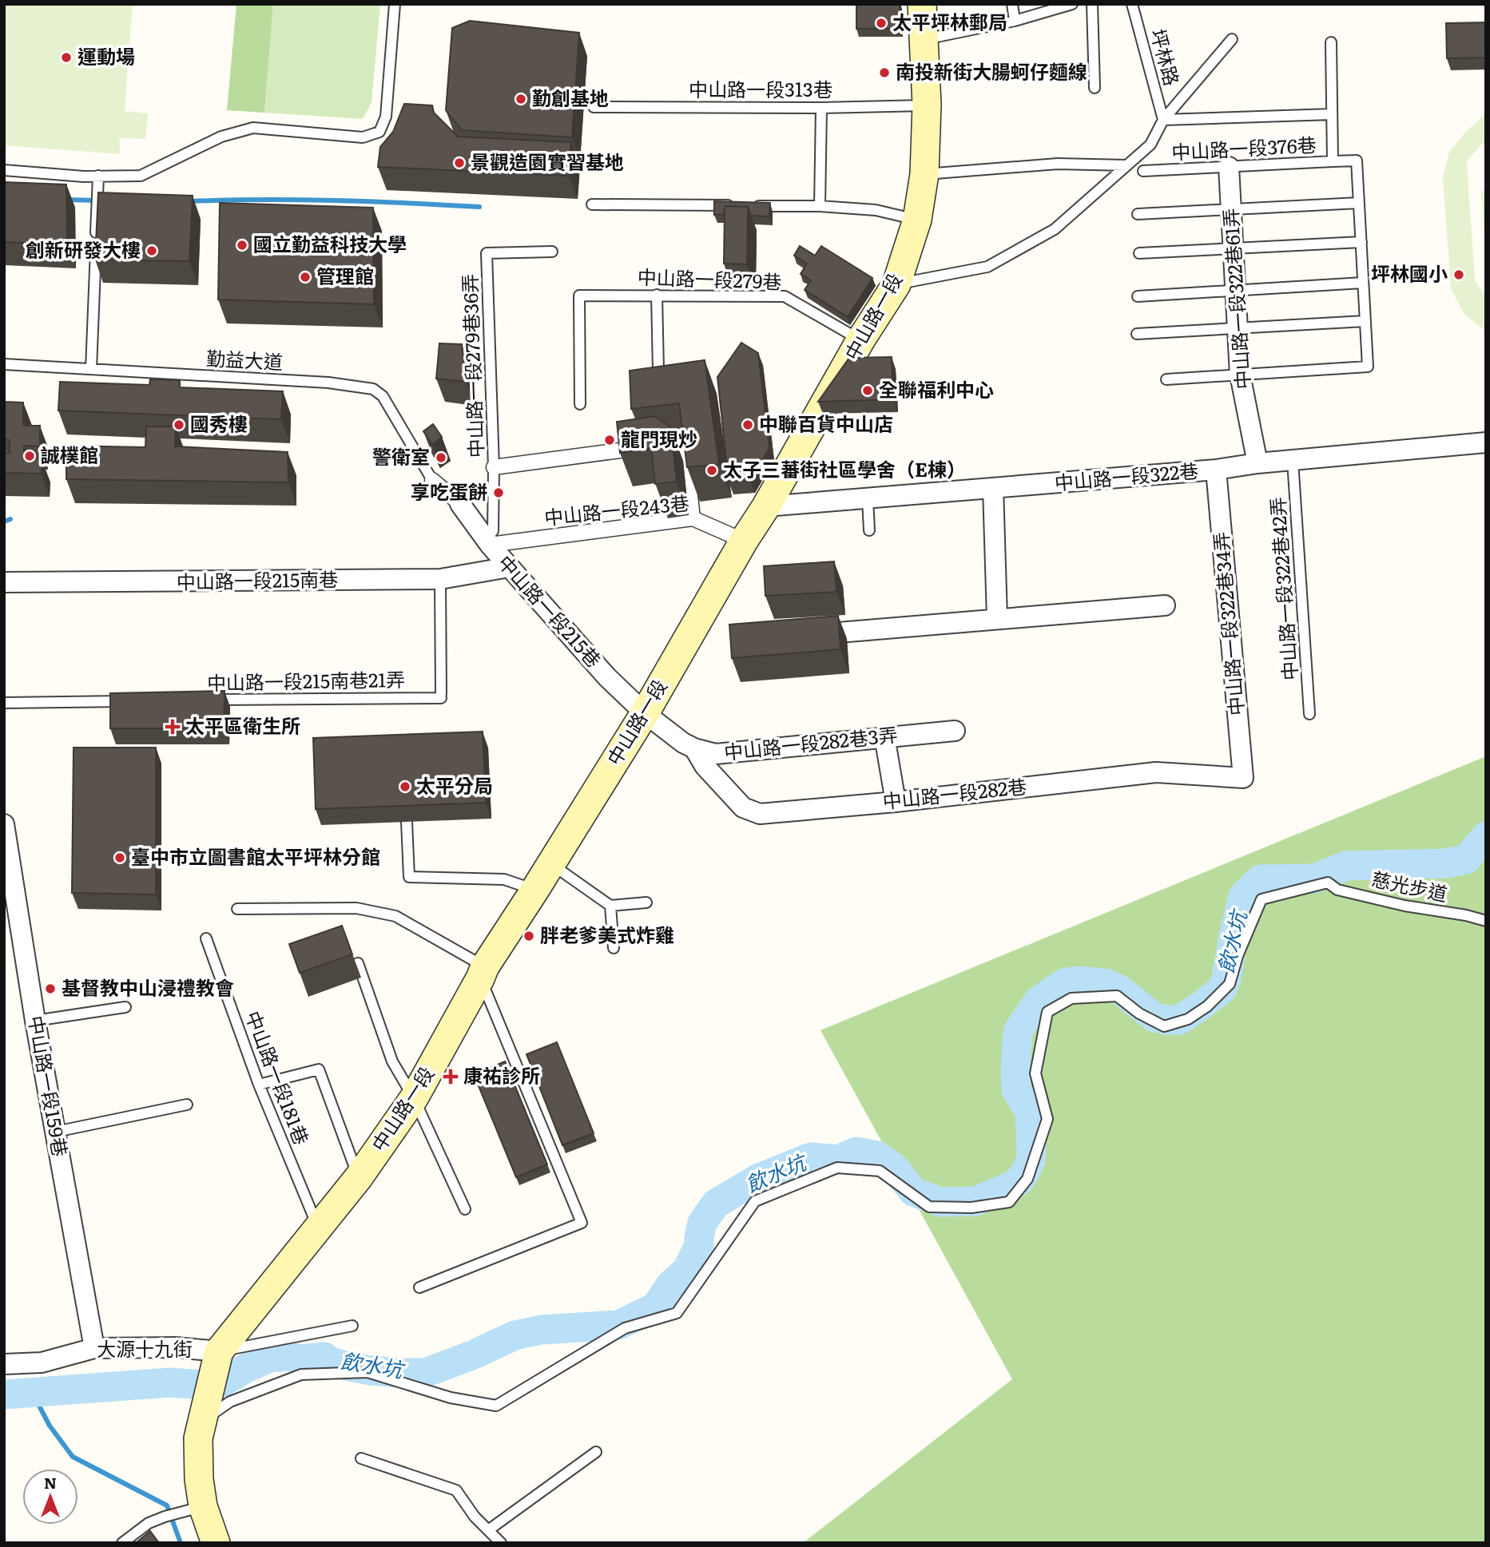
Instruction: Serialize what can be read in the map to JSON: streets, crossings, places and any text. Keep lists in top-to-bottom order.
{
  "streets": {
    "main road": ["中山路一段"],
    "street": [
      "中山路一段322巷61弄",
      "中山路一段322巷",
      "中山路一段243巷",
      "中山路一段215南巷",
      "中山路一段215巷",
      "中山路一段322巷34弄",
      "中山路一段282巷3弄",
      "中山路一段282巷",
      "中山路一段159巷",
      "大源十九街"
    ],
    "lane": [
      "坪林路",
      "中山路一段313巷",
      "中山路一段376巷",
      "中山路一段279巷",
      "勤益大道",
      "中山路一段279巷36弄",
      "中山路一段322巷42弄",
      "中山路一段215南巷21弄",
      "慈光步道",
      "中山路一段181巷"
    ]
  },
  "crossings": [
    ["坪林路", "中山路一段376巷"],
    ["中山路一段313巷", "中山路一段"],
    ["中山路一段376巷", "中山路一段322巷61弄"],
    ["中山路一段279巷", "中山路一段"],
    ["中山路一段322巷61弄", "中山路一段322巷"],
    ["中山路一段", "中山路一段322巷"],
    ["中山路一段", "中山路一段243巷"],
    ["中山路一段", "中山路一段215巷"],
    ["中山路一段", "中山路一段282巷3弄"],
    ["中山路一段", "中山路一段181巷"],
    ["中山路一段", "大源十九街"],
    ["中山路一段279巷36弄", "中山路一段243巷"],
    ["中山路一段279巷36弄", "中山路一段215巷"],
    ["中山路一段322巷", "中山路一段322巷42弄"],
    ["中山路一段322巷", "中山路一段322巷34弄"],
    ["中山路一段243巷", "中山路一段215巷"],
    ["中山路一段215南巷", "中山路一段215巷"],
    ["中山路一段215南巷", "中山路一段215南巷21弄"],
    ["中山路一段215巷", "中山路一段282巷3弄"],
    ["中山路一段322巷34弄", "中山路一段282巷"],
    ["中山路一段282巷3弄", "中山路一段282巷"],
    ["中山路一段159巷", "大源十九街"]
  ],
  "water": ["飲水坑"],
  "places": {
    "other": [
      "太平坪林郵局",
      "運動場",
      "南投新街大腸蚵仔麵線",
      "勤創基地",
      "景觀造園實習基地",
      "國立勤益科技大學",
      "創新研發大樓",
      "坪林國小",
      "管理館",
      "全聯福利中心",
      "國秀樓",
      "中聯百貨中山店",
      "龍門現炒",
      "誠樸館",
      "警衛室",
      "太子三蕃街社區學舍（E棟）",
      "享吃蛋餅",
      "太平分局",
      "臺中市立圖書館太平坪林分館",
      "胖老爹美式炸雞",
      "基督教中山浸禮教會"
    ],
    "health": ["太平區衛生所", "康祐診所"]
  },
  "north": "top"
}
